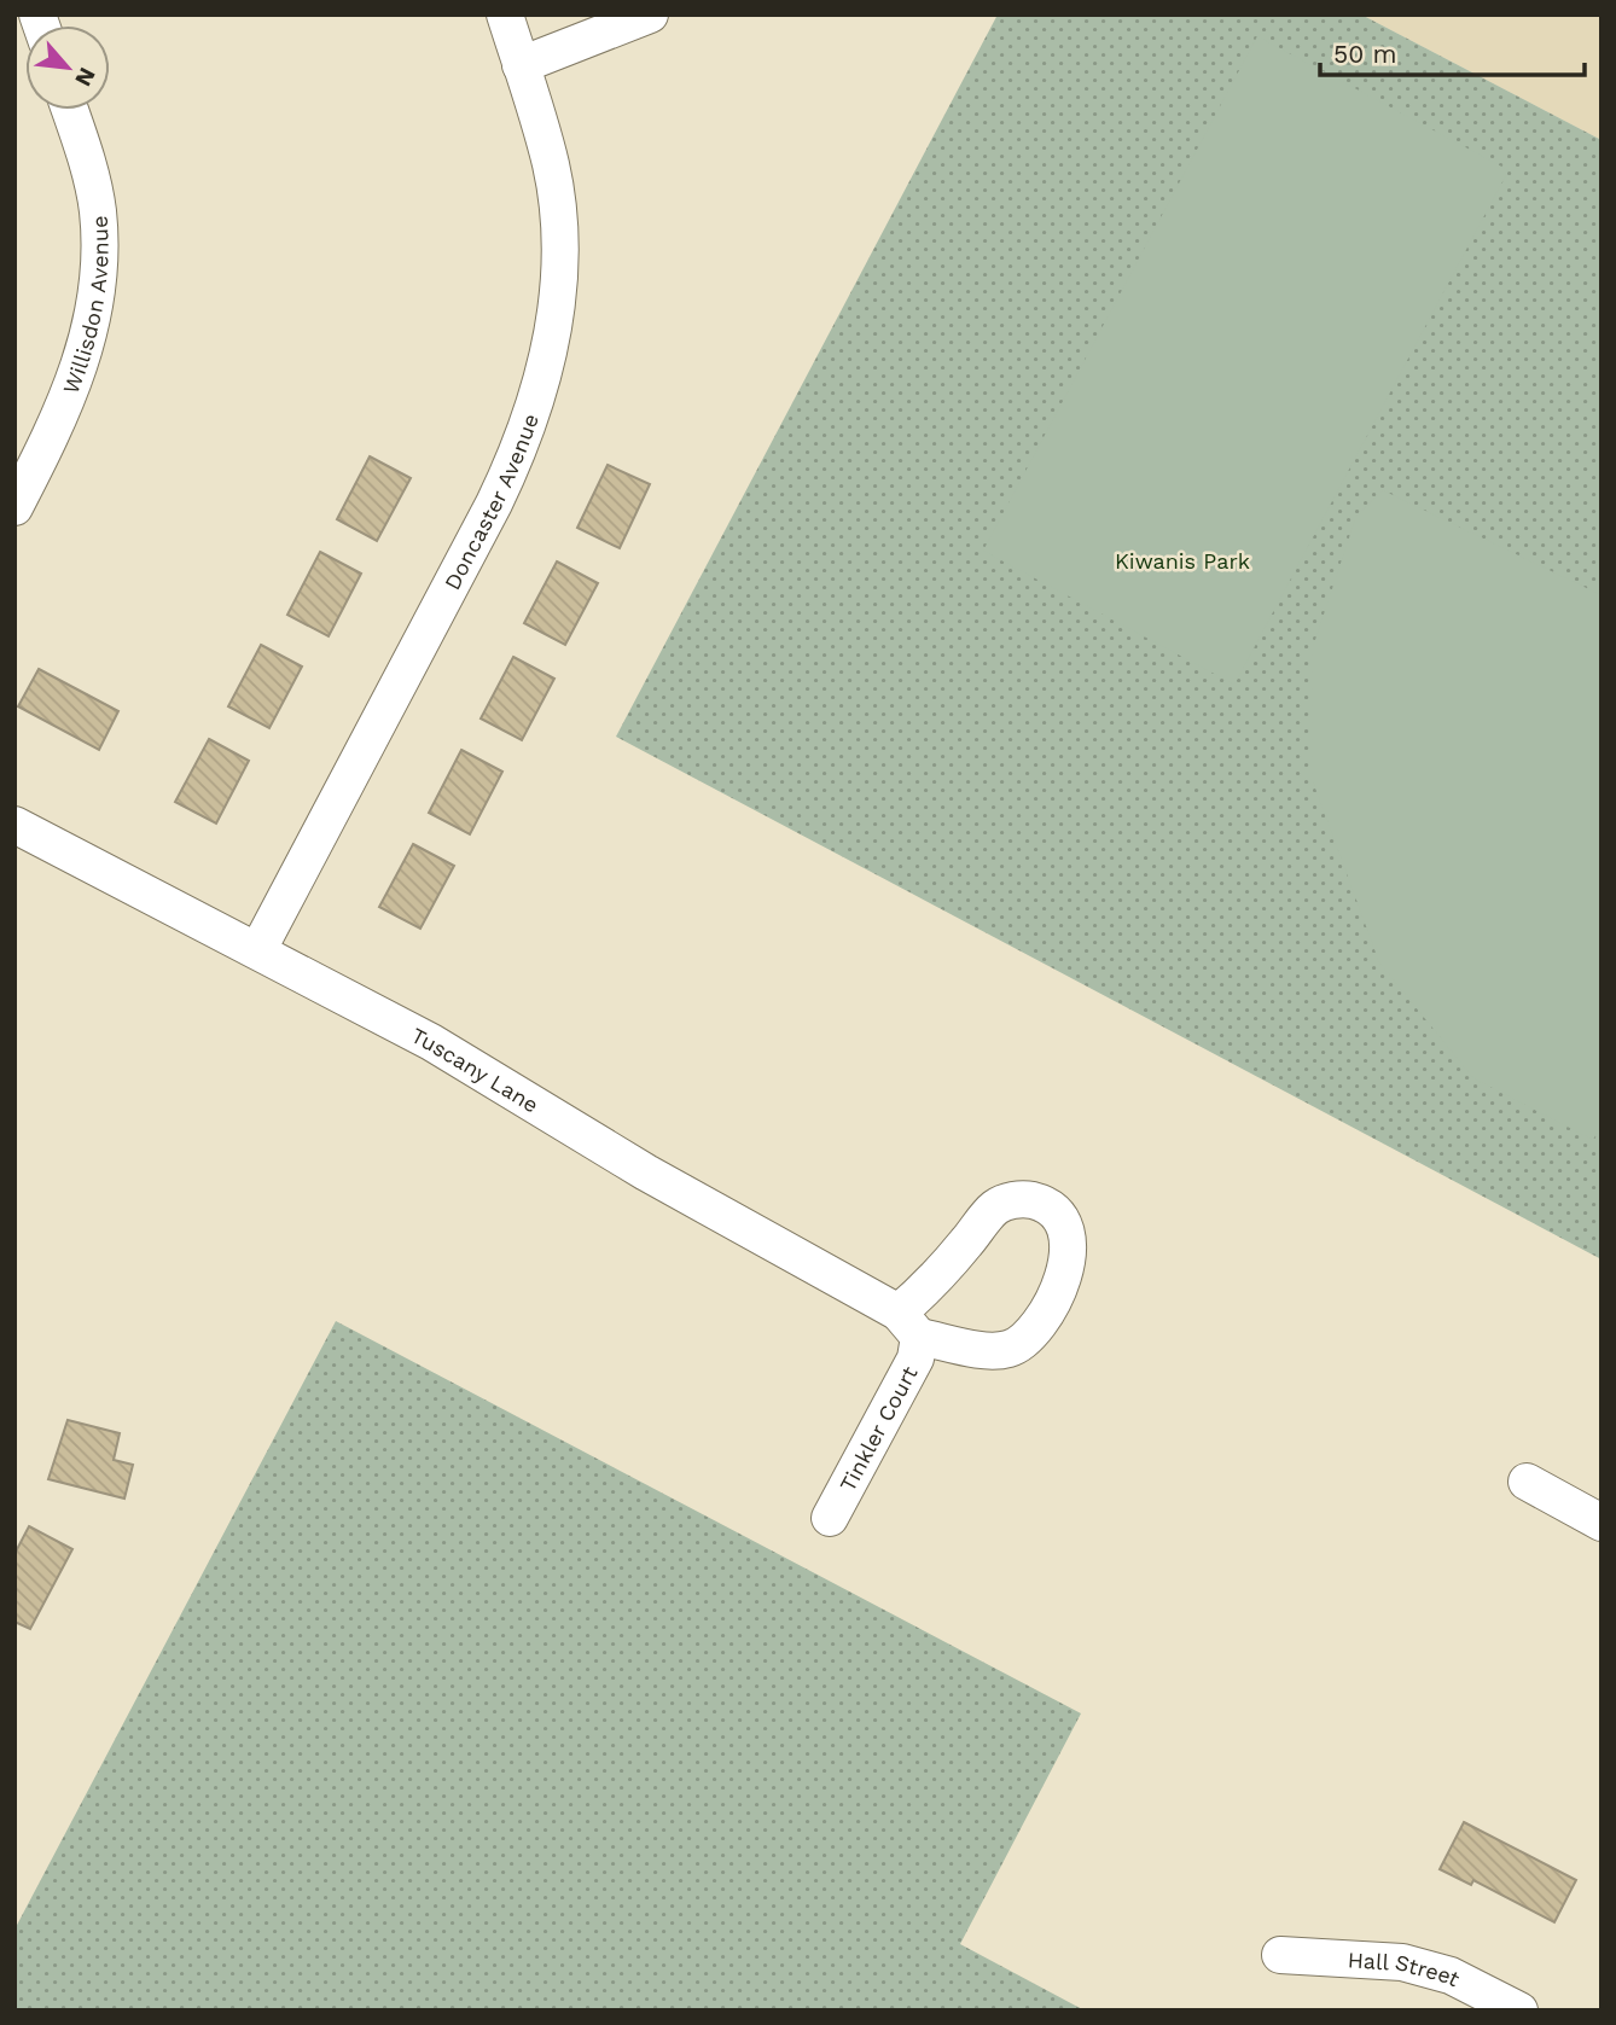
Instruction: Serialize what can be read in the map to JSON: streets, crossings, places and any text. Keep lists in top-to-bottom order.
{
  "streets": {
    "street": [
      "Willisdon Avenue",
      "Doncaster Avenue",
      "Tuscany Lane",
      "Tinkler Court",
      "Hall Street"
    ]
  },
  "crossings": [
    ["Doncaster Avenue", "Tuscany Lane"],
    ["Tuscany Lane", "Tinkler Court"]
  ],
  "parks": ["Kiwanis Park"],
  "scale_bar": "50 m",
  "north": "bottom right"
}
